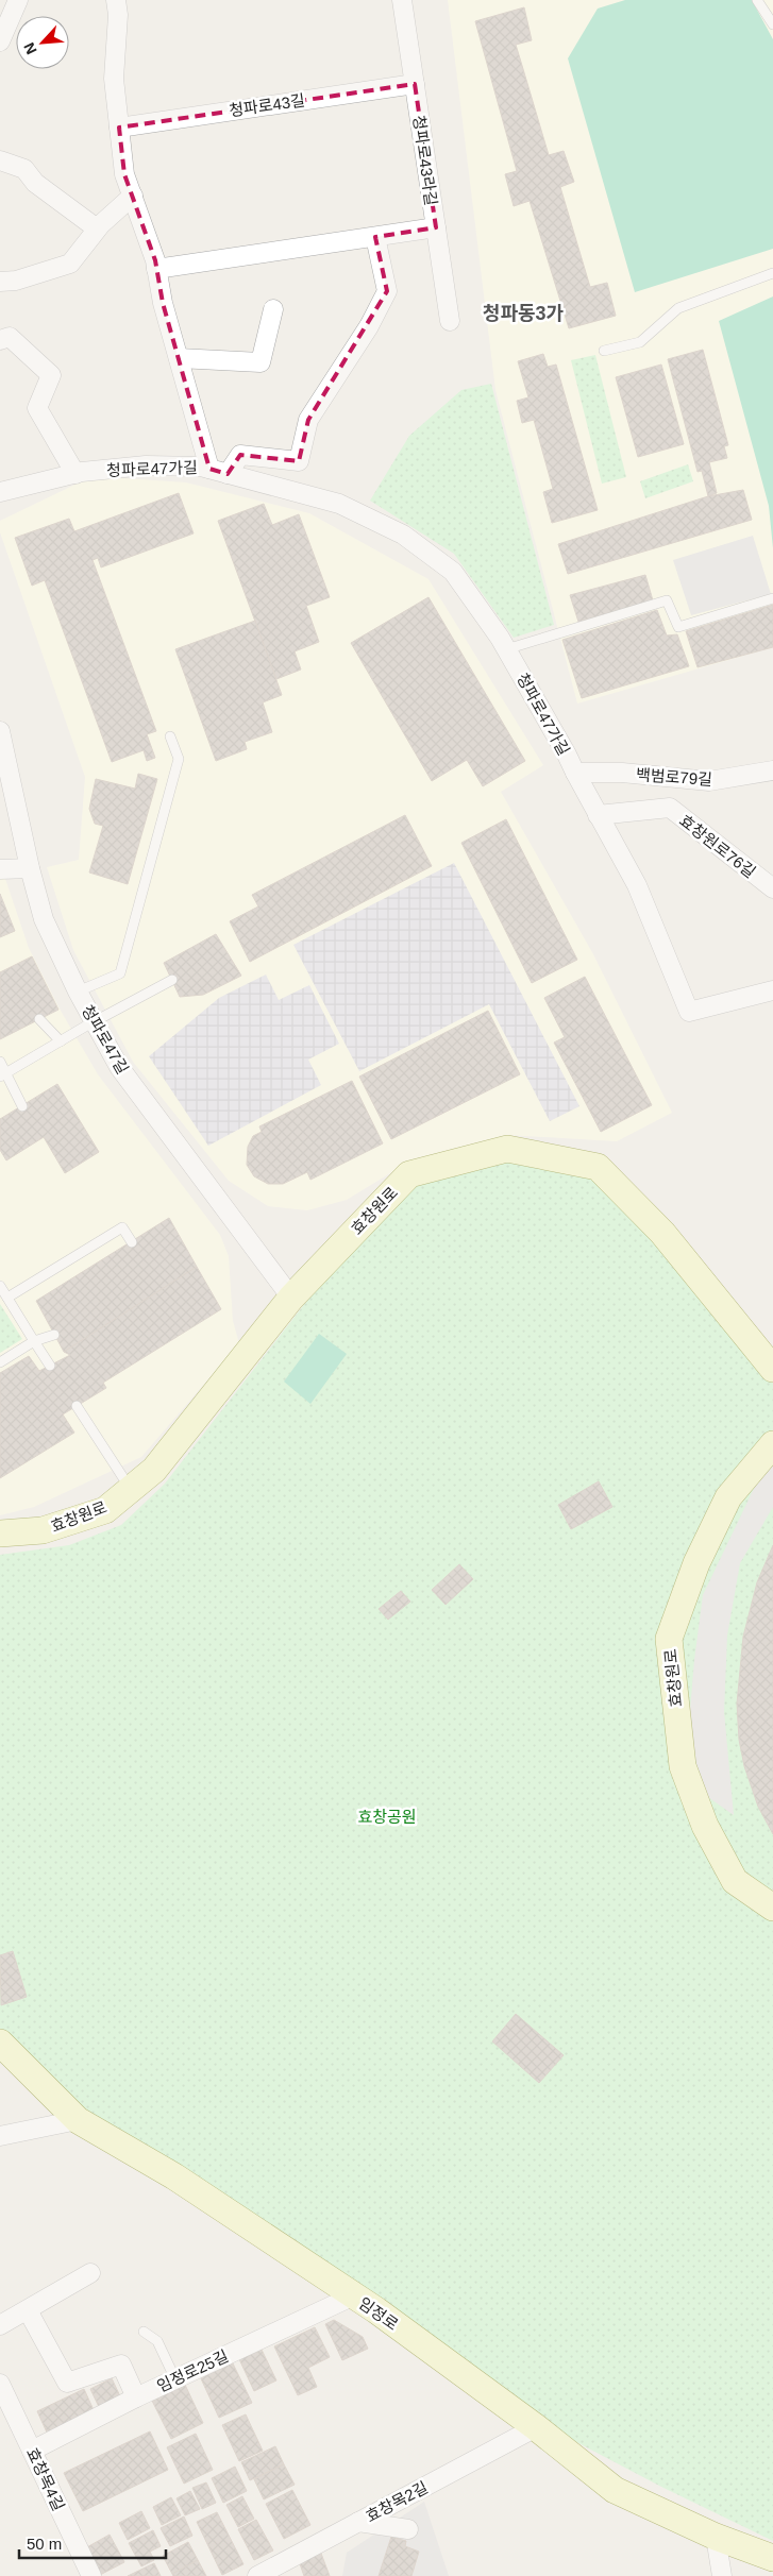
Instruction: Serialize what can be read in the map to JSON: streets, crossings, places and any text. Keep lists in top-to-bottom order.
{
  "streets": {
    "street": [
      "청파로43길",
      "청파로43라길",
      "청파로47가길",
      "백범로79길",
      "효창원로76길",
      "청파로47길",
      "효창원로",
      "임정로",
      "임정로25길",
      "효창목4길",
      "효창목2길"
    ]
  },
  "crossings": [
    ["청파로43길", "청파로43라길"],
    ["청파로47가길", "백범로79길"],
    ["청파로47가길", "효창원로76길"],
    ["청파로47길", "효창원로"],
    ["임정로", "임정로25길"],
    ["임정로", "효창목2길"],
    ["임정로25길", "효창목4길"]
  ],
  "districts": ["청파동3가"],
  "parks": ["효창공원"],
  "scale_bar": "50 m",
  "north": "bottom left"
}
